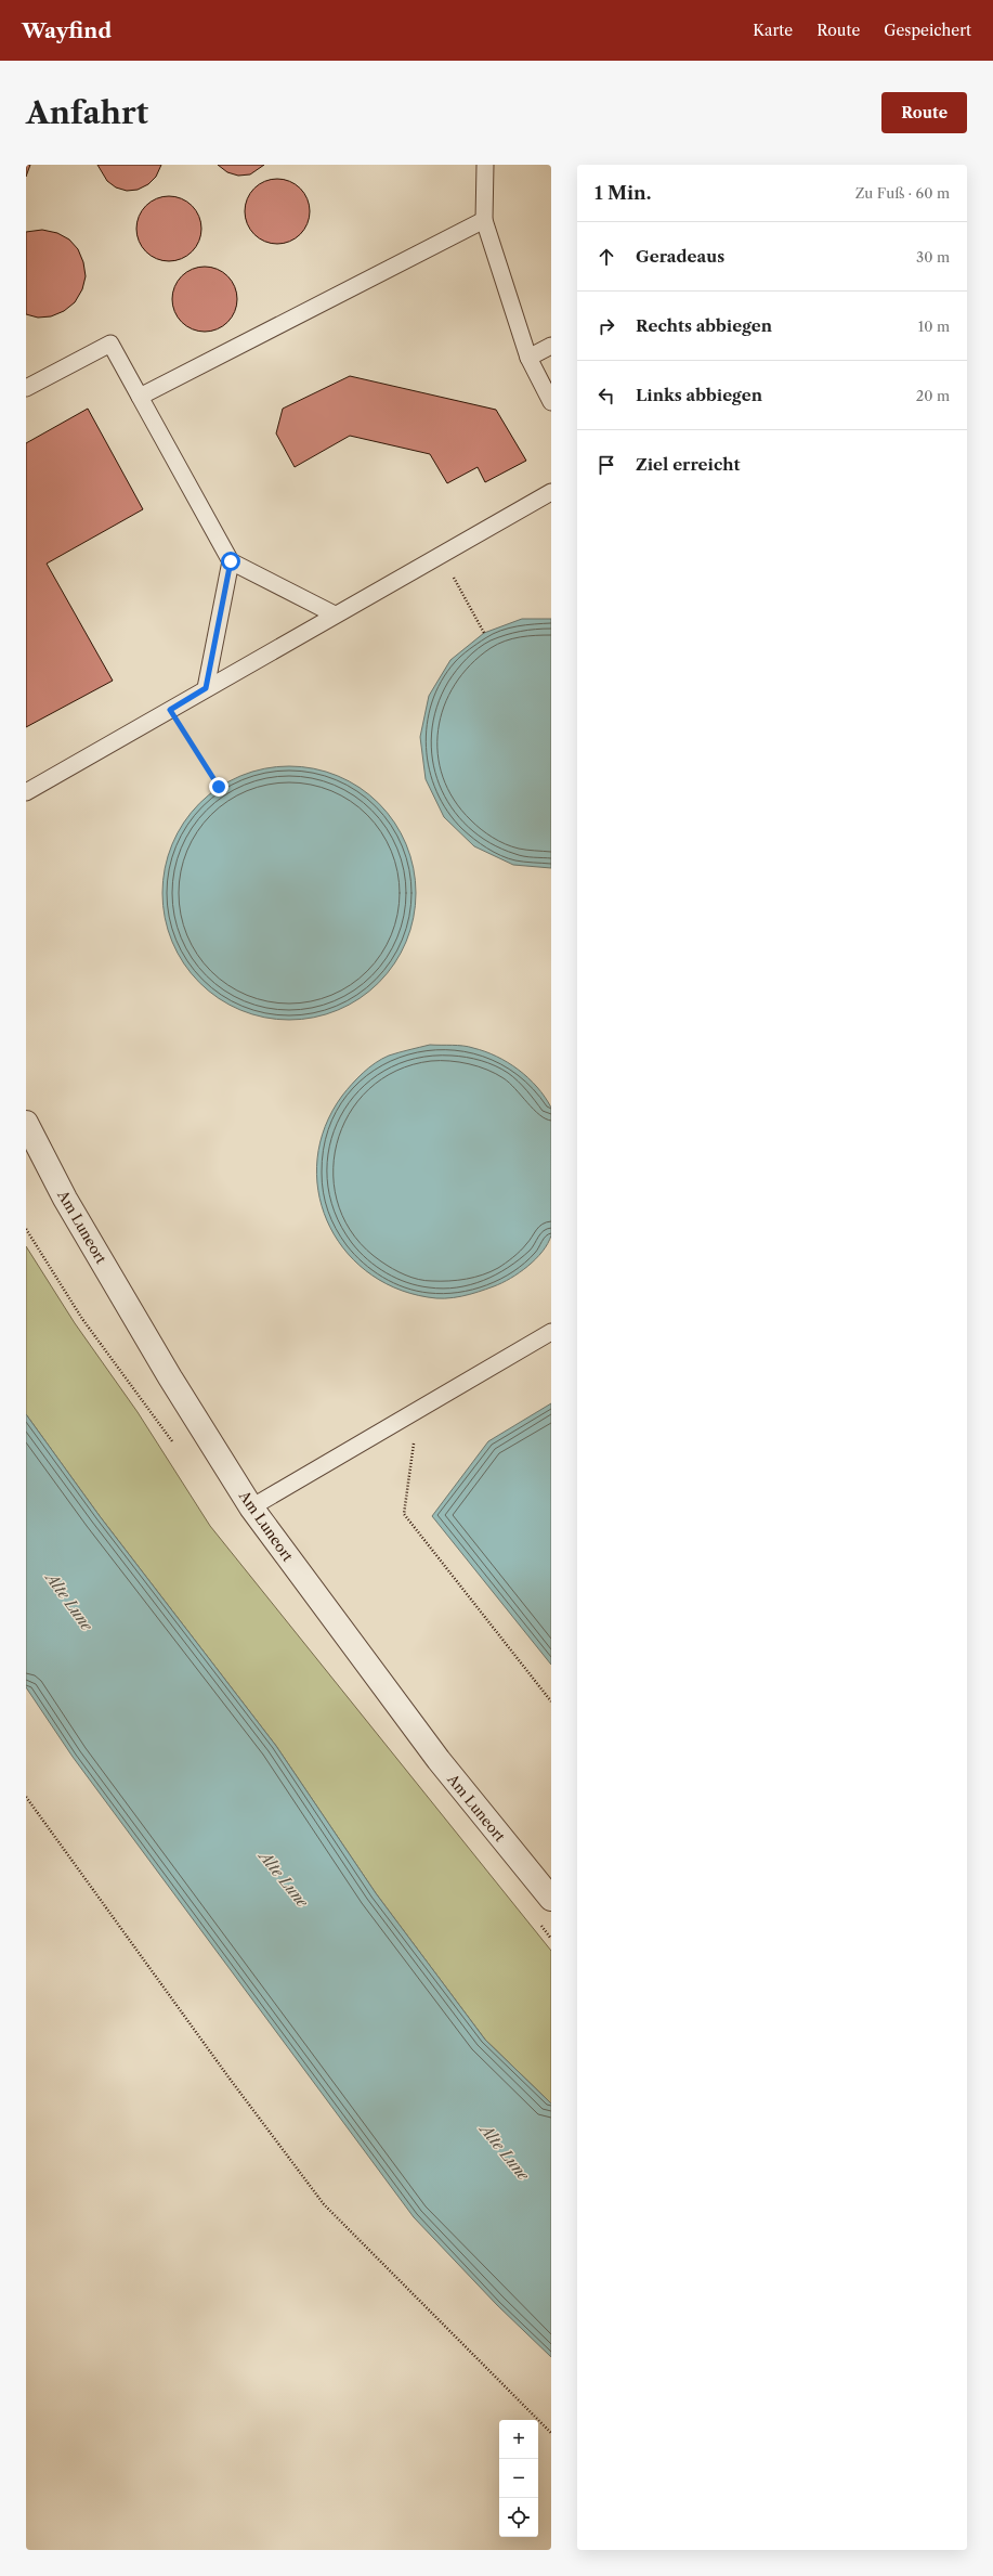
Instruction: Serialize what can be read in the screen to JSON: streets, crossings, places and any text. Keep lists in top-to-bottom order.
{
  "streets": {
    "street": ["Am Luneort"]
  },
  "water": ["Alte Lune"],
  "page": {
    "header": "Wayfind",
    "nav": ["Karte", "Route", "Gespeichert"],
    "buttons": "Route",
    "title": "Anfahrt",
    "heading": ["1 Min.", "Zu Fuß · 60 m"],
    "list": [
      ["Geradeaus", "30 m"],
      ["Rechts abbiegen", "10 m"],
      ["Links abbiegen", "20 m"],
      "Ziel erreicht"
    ],
    "map_buttons": ["+", "−"]
  }
}
